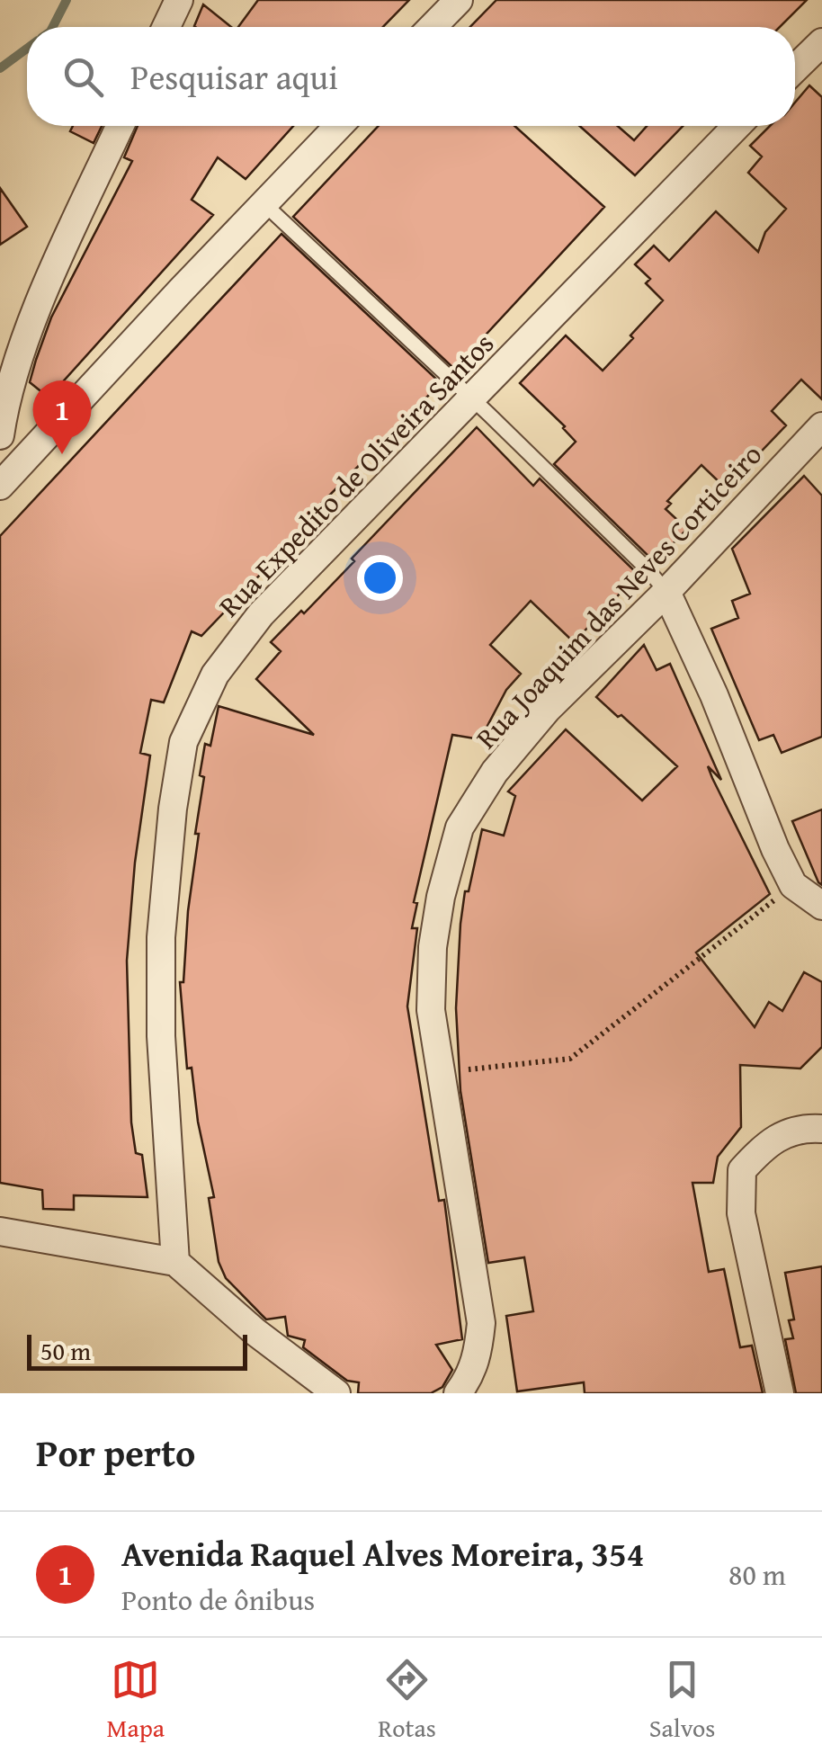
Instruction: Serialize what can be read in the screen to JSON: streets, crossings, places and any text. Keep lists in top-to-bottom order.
{
  "streets": {
    "street": ["Rua Expedito de Oliveira Santos", "Rua Joaquim das Neves Corticeiro"]
  },
  "scale_bar": "50 m",
  "page": {
    "search": "Pesquisar aqui",
    "pins": "1",
    "scale": "50 m",
    "heading": "Por perto",
    "list": [
      {
        "mark": "1",
        "name": "Avenida Raquel Alves Moreira, 354",
        "note": "Ponto de ônibus",
        "value": "80 m"
      }
    ],
    "nav": ["Mapa", "Rotas", "Salvos"]
  }
}
